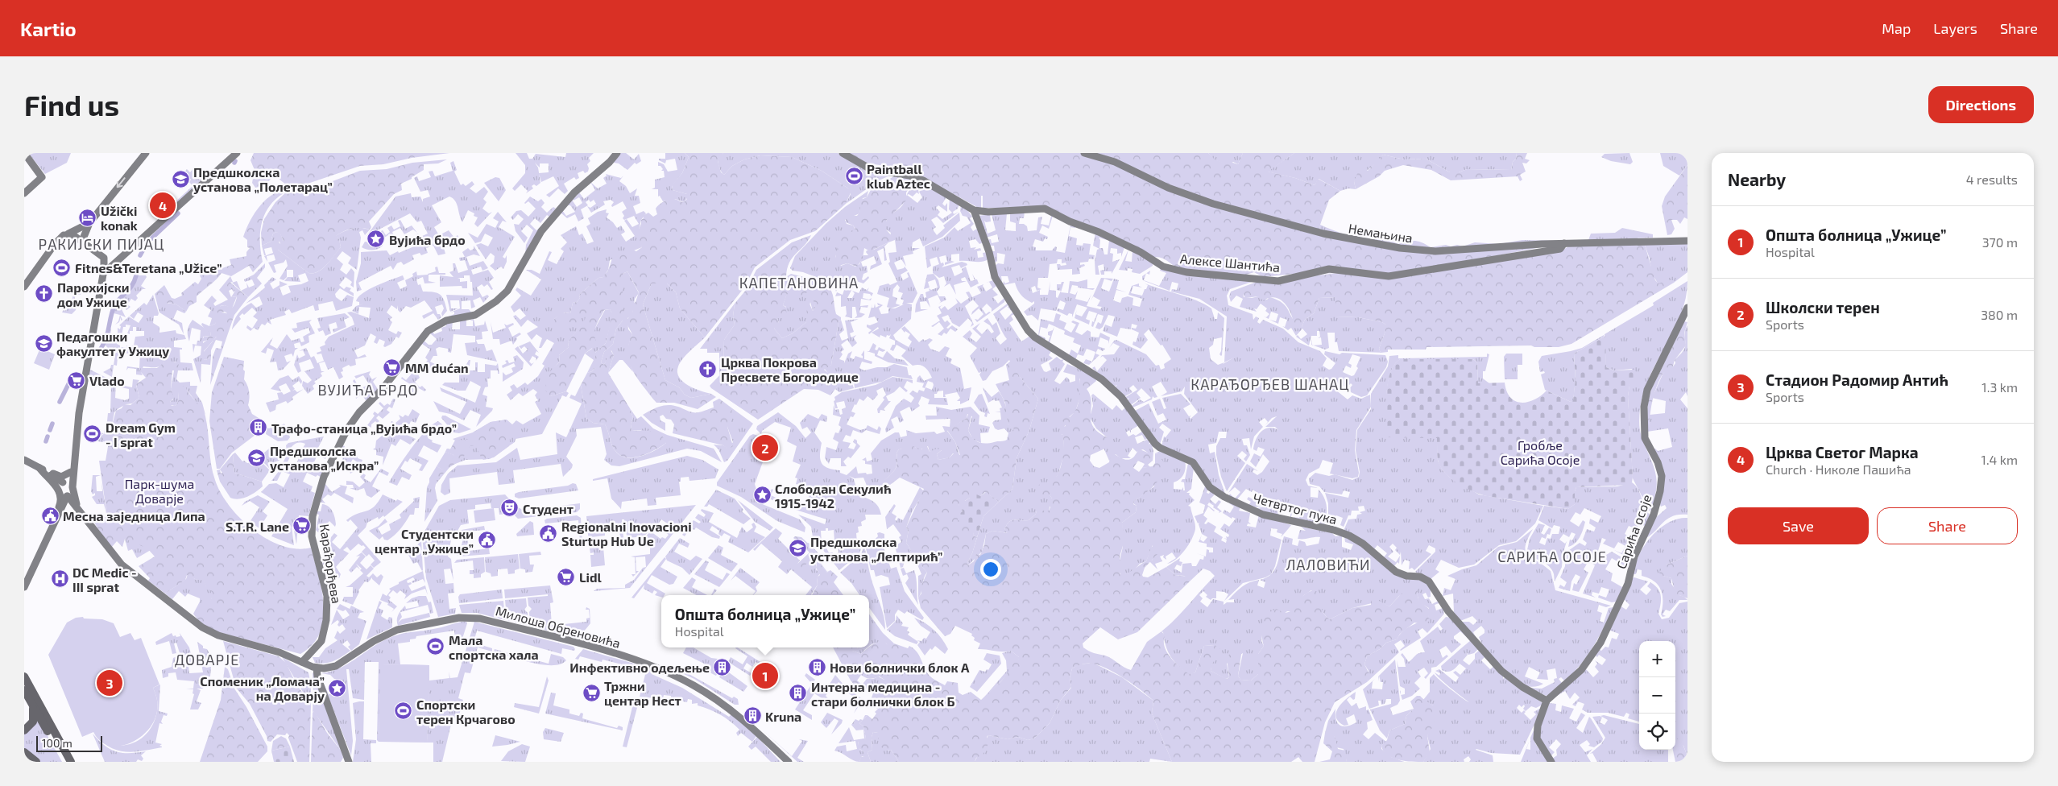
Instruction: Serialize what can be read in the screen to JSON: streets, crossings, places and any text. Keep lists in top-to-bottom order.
{
  "streets": {
    "street": [
      "Немањина",
      "Алексе Шантића",
      "Четвртог пука",
      "Сарића осоје",
      "Карађорђева",
      "Милоша Обреновића"
    ]
  },
  "crossings": [
    ["Немањина", "Алексе Шантића"],
    ["Алексе Шантића", "Четвртог пука"],
    ["Четвртог пука", "Сарића осоје"],
    ["Карађорђева", "Милоша Обреновића"]
  ],
  "districts": [
    "РАКИЈСКИ ПИЈАЦ",
    "КАПЕТАНОВИНА",
    "КАРАЂОРЂЕВ ШАНАЦ",
    "ВУЈИЋА БРДО",
    "САРИЋА ОСОЈЕ",
    "ЛАЛОВИЋИ",
    "ДОВАРЈЕ"
  ],
  "parks": ["Гробље Сарића Осоје", "Парк-шума Доварје"],
  "places": {
    "sports": [
      "Paintball klub Aztec",
      "Fitnes&Teretana „Užice”",
      "Dream Gym - I sprat",
      "Мала спортска хала",
      "Спортски терен Крчагово"
    ],
    "school or university": [
      "Предшколска установа „Полетарац”",
      "Педагошки факултет у Ужицу",
      "Предшколска установа „Искра”",
      "Предшколска установа „Лептирић”"
    ],
    "hotel": ["Užički konak"],
    "place": ["Вујића брдо", "Слободан Секулић 1915-1942", "Споменик „Ломача” на Доварју"],
    "church": ["Парохијски дом Ужице", "Црква Покрова Пресвете Богородице"],
    "supermarket": [
      "MM dućan",
      "Vlado",
      "S.T.R. Lane",
      "Lidl",
      "Тржни центар Нест"
    ],
    "building": [
      "Трафо-станица „Вујића брдо”",
      "Инфективно одељење",
      "Нови болнички блок А",
      "Интерна медицина - стари болнички блок Б",
      "Kruna"
    ],
    "theatre": ["Студент"],
    "public building": ["Месна заједница Липа", "Regionalni Inovacioni Sturtup Hub Ue", "Студентски центар „Ужице”"],
    "hospital": ["DC Medic - III sprat"]
  },
  "scale_bar": "100 m",
  "page": {
    "header": "Kartio",
    "nav": ["Map", "Layers", "Share"],
    "buttons": [
      "Directions",
      ["Save", "Share"]
    ],
    "title": "Find us",
    "heading": ["Nearby", "4 results"],
    "pins": [
      "4",
      "2",
      "1",
      "3"
    ],
    "list": [
      {
        "mark": "1",
        "name": "Општа болница „Ужице”",
        "note": "Hospital",
        "value": "370 m"
      },
      {
        "mark": "2",
        "name": "Школски терен",
        "note": "Sports",
        "value": "380 m"
      },
      {
        "mark": "3",
        "name": "Стадион Радомир Антић",
        "note": "Sports",
        "value": "1.3 km"
      },
      {
        "mark": "4",
        "name": "Црква Светог Марка",
        "note": "Church · Николе Пашића",
        "value": "1.4 km"
      }
    ],
    "popup": ["Општа болница „Ужице”", "Hospital"],
    "map_buttons": ["+", "−"],
    "scale": "100 m"
  }
}
